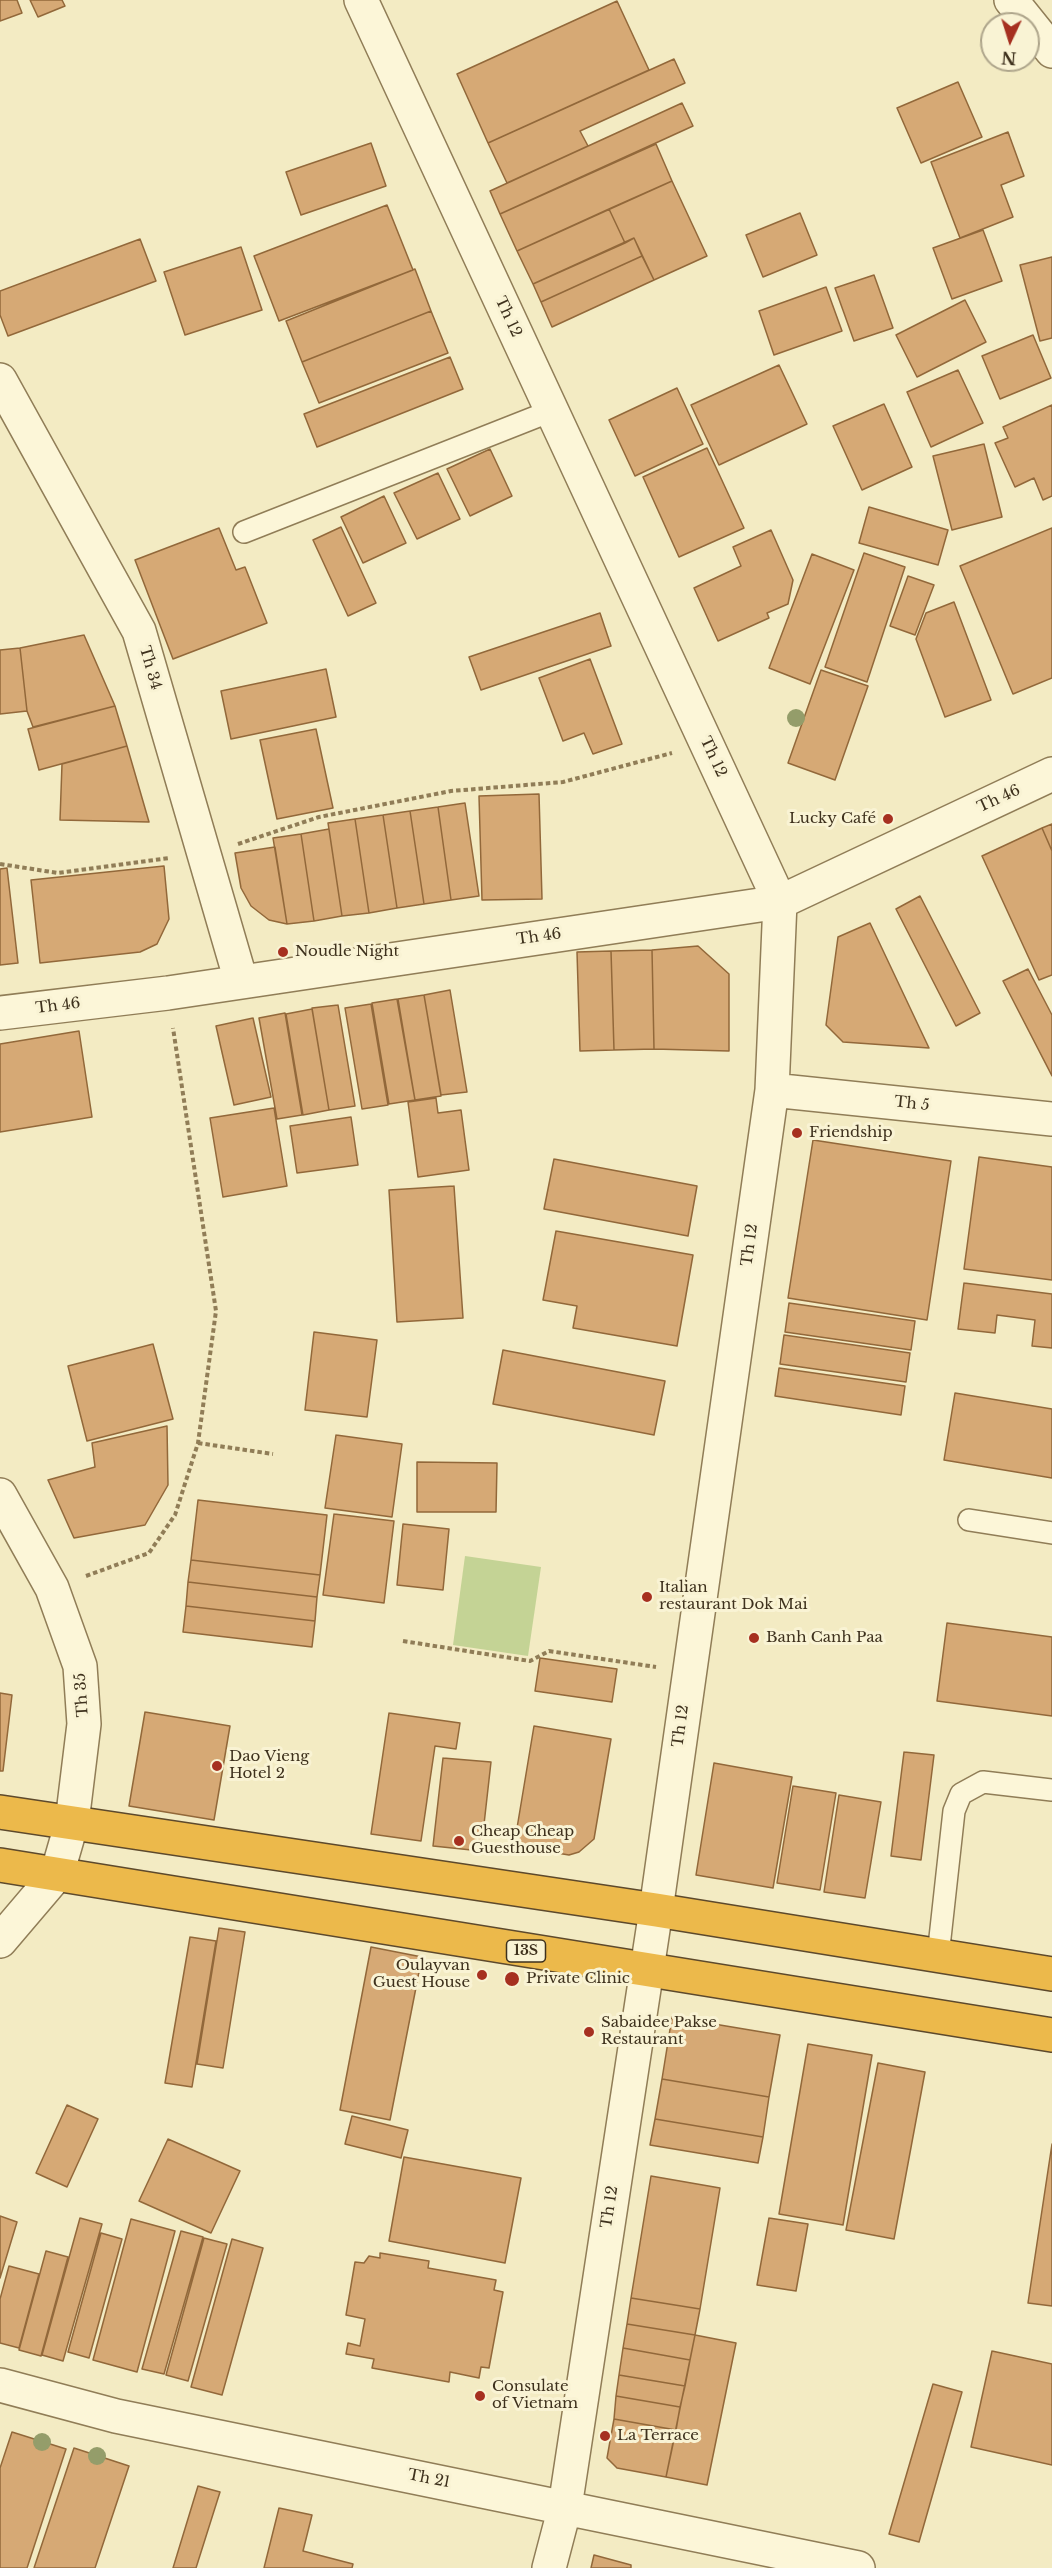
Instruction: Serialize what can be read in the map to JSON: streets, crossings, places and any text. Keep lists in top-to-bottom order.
{
  "streets": {
    "highway": ["13S"],
    "street": [
      "Th 12",
      "Th 34",
      "Th 46",
      "Th 5",
      "Th 35",
      "Th 21"
    ]
  },
  "crossings": [
    ["Th 12", "Th 46"],
    ["Th 12", "Th 5"],
    ["Th 12", "13S"],
    ["Th 12", "Th 21"],
    ["Th 34", "Th 46"],
    ["Th 35", "13S"]
  ],
  "places": [
    "Lucky Café",
    "Noudle Night",
    "Friendship",
    "Italian restaurant Dok Mai",
    "Banh Canh Paa",
    "Dao Vieng Hotel 2",
    "Cheap Cheap Guesthouse",
    "Oulayvan Guest House",
    "Private Clinic",
    "Sabaidee Pakse Restaurant",
    "Consulate of Vietnam",
    "La Terrace"
  ],
  "north": "bottom"
}
